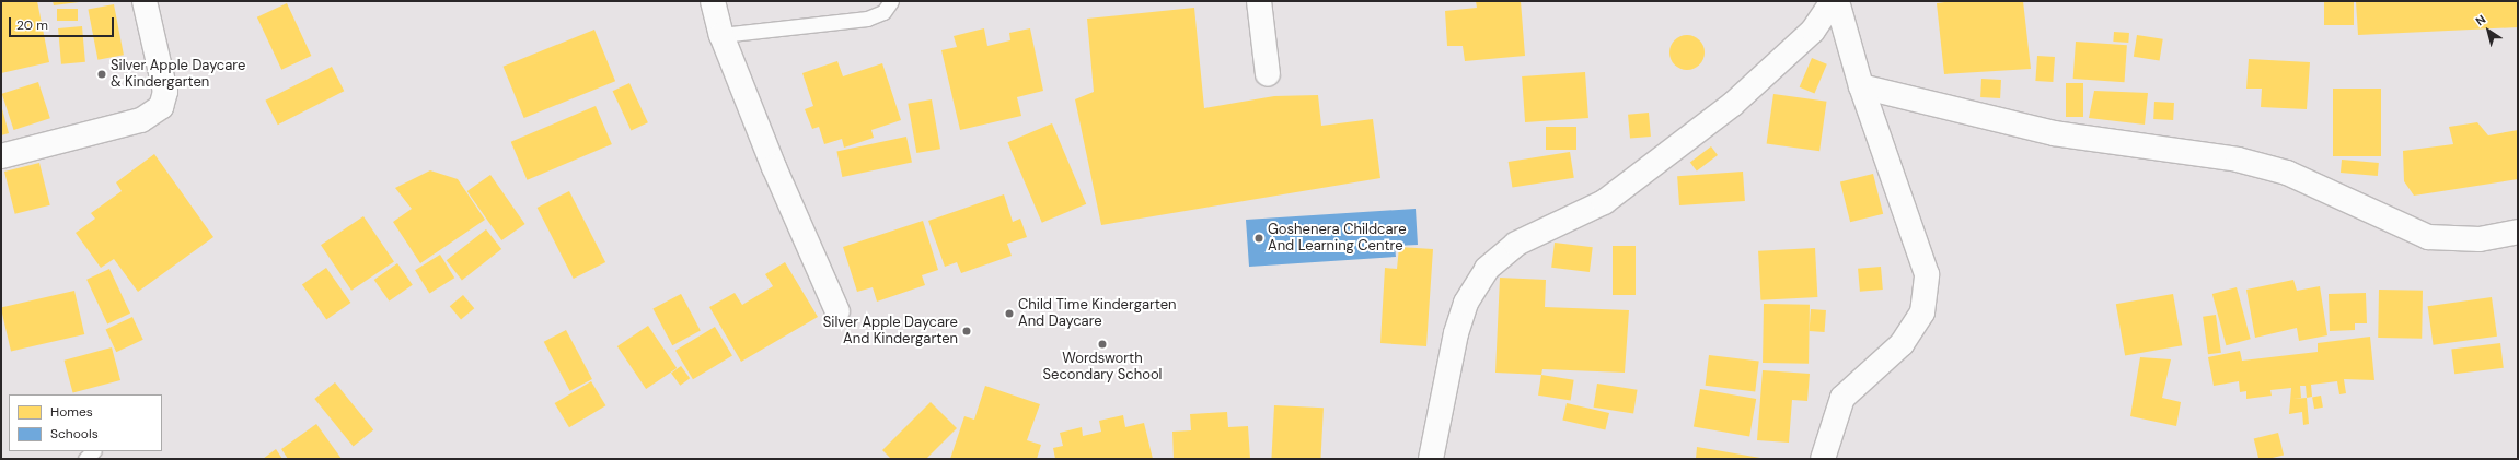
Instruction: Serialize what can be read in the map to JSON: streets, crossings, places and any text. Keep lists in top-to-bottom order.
{
  "places": [
    "Silver Apple Daycare & Kindergarten",
    "Goshenera Childcare And Learning Centre",
    "Child Time Kindergarten And Daycare",
    "Silver Apple Daycare And Kindergarten",
    "Wordsworth Secondary School"
  ],
  "legend": ["Homes", "Schools"],
  "scale_bar": "20 m",
  "north": "top left"
}
